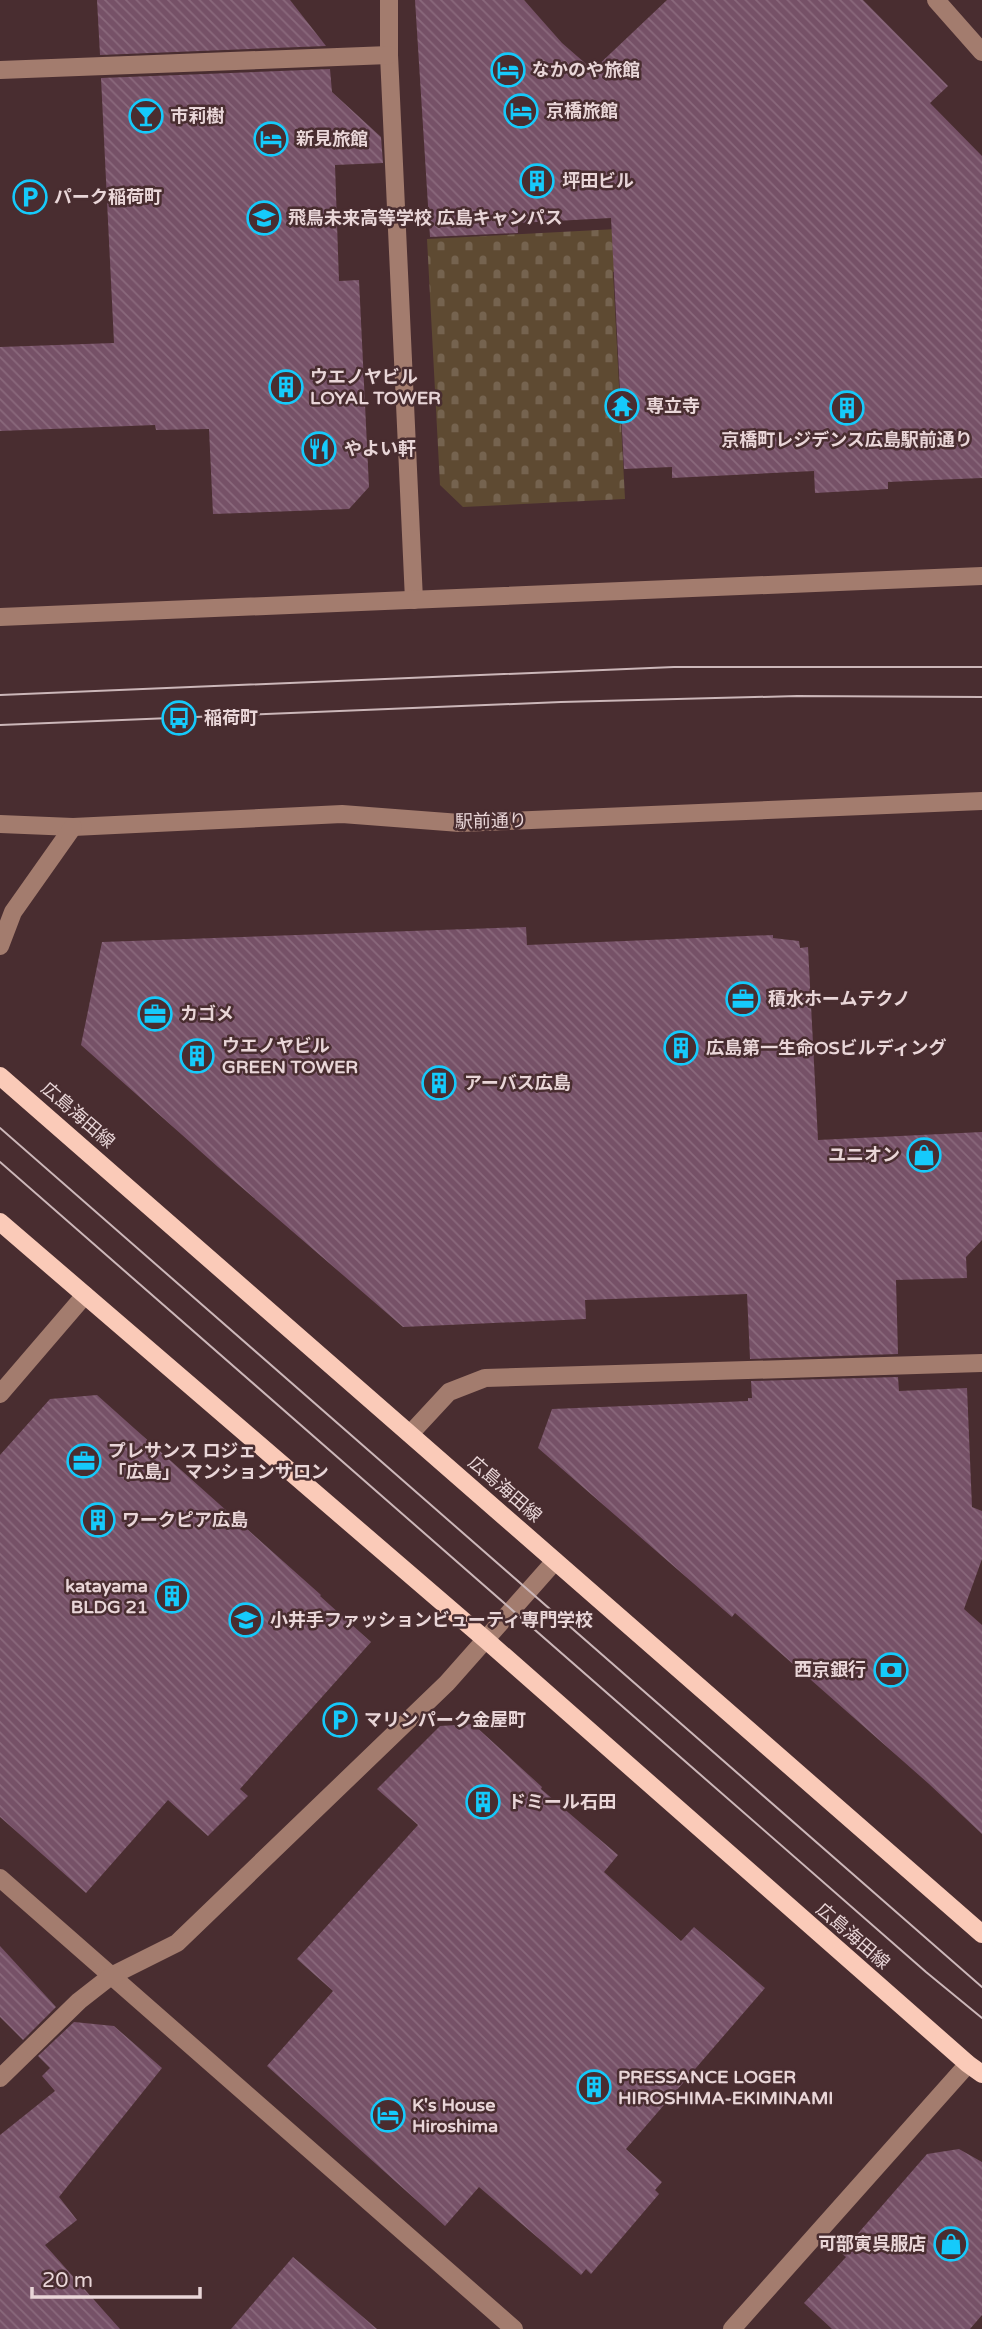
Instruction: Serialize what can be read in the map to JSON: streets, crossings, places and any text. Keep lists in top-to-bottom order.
{
  "streets": {
    "main road": ["広島海田線"],
    "street": ["駅前通り"]
  },
  "places": {
    "hotel": [
      "なかのや旅館",
      "京橋旅館",
      "新見旅館",
      "K's House Hiroshima"
    ],
    "bar": ["市莉樹"],
    "building": [
      "坪田ビル",
      "ウエノヤビル LOYAL TOWER",
      "京橋町レジデンス広島駅前通り",
      "広島第一生命OSビルディング",
      "ウエノヤビル GREEN TOWER",
      "アーバス広島",
      "ワークピア広島",
      "katayama BLDG 21",
      "ドミール石田",
      "PRESSANCE LOGER HIROSHIMA-EKIMINAMI"
    ],
    "parking": ["パーク稲荷町", "マリンパーク金屋町"],
    "school or university": ["飛鳥未来高等学校 広島キャンパス", "小井手ファッションビューティ専門学校"],
    "temple": ["専立寺"],
    "restaurant": ["やよい軒"],
    "bus stop": ["稲荷町"],
    "office": ["積水ホームテクノ", "カゴメ", "プレサンス ロジェ 「広島」 マンションサロン"],
    "shop": ["ユニオン", "可部寅呉服店"],
    "bank": ["西京銀行"]
  },
  "scale_bar": "20 m"
}
